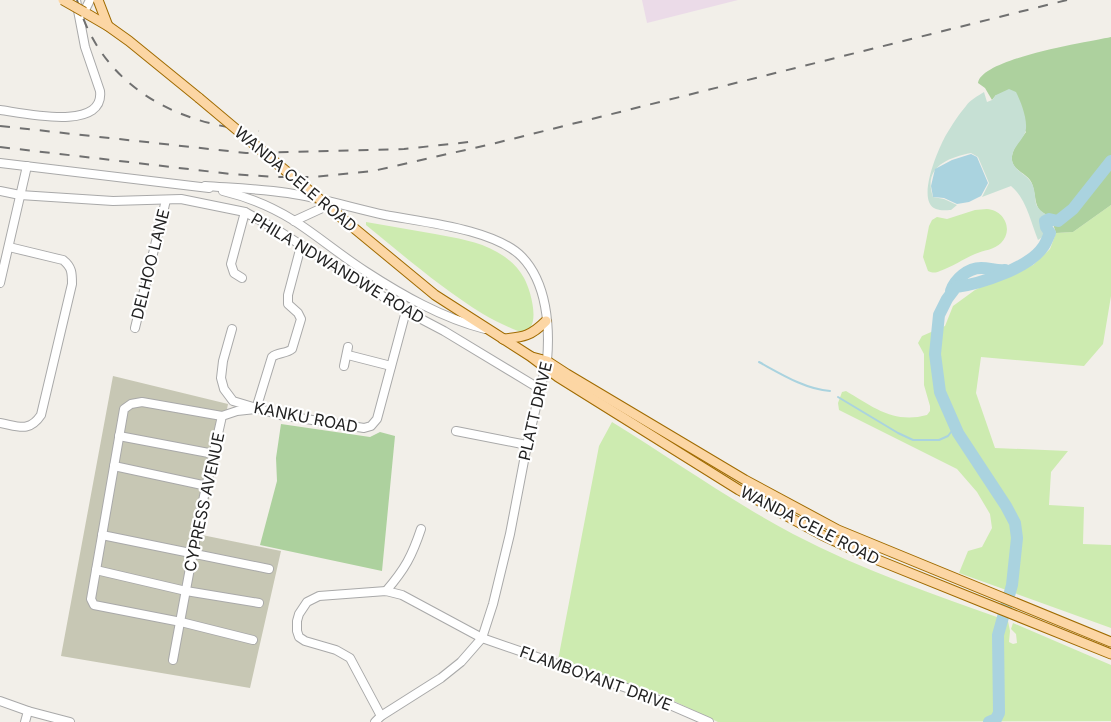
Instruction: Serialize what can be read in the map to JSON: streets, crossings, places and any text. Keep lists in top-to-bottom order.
{
  "streets": {
    "main road": ["WANDA CELE ROAD"],
    "street": [
      "DELHOO LANE",
      "PHILA NDWANDWE ROAD",
      "PLATT DRIVE",
      "KANKU ROAD",
      "CYPRESS AVENUE",
      "FLAMBOYANT DRIVE"
    ]
  },
  "crossings": [
    ["WANDA CELE ROAD", "PHILA NDWANDWE ROAD"],
    ["WANDA CELE ROAD", "PLATT DRIVE"],
    ["DELHOO LANE", "PHILA NDWANDWE ROAD"],
    ["PHILA NDWANDWE ROAD", "PLATT DRIVE"],
    ["PLATT DRIVE", "FLAMBOYANT DRIVE"],
    ["KANKU ROAD", "CYPRESS AVENUE"]
  ]
}
